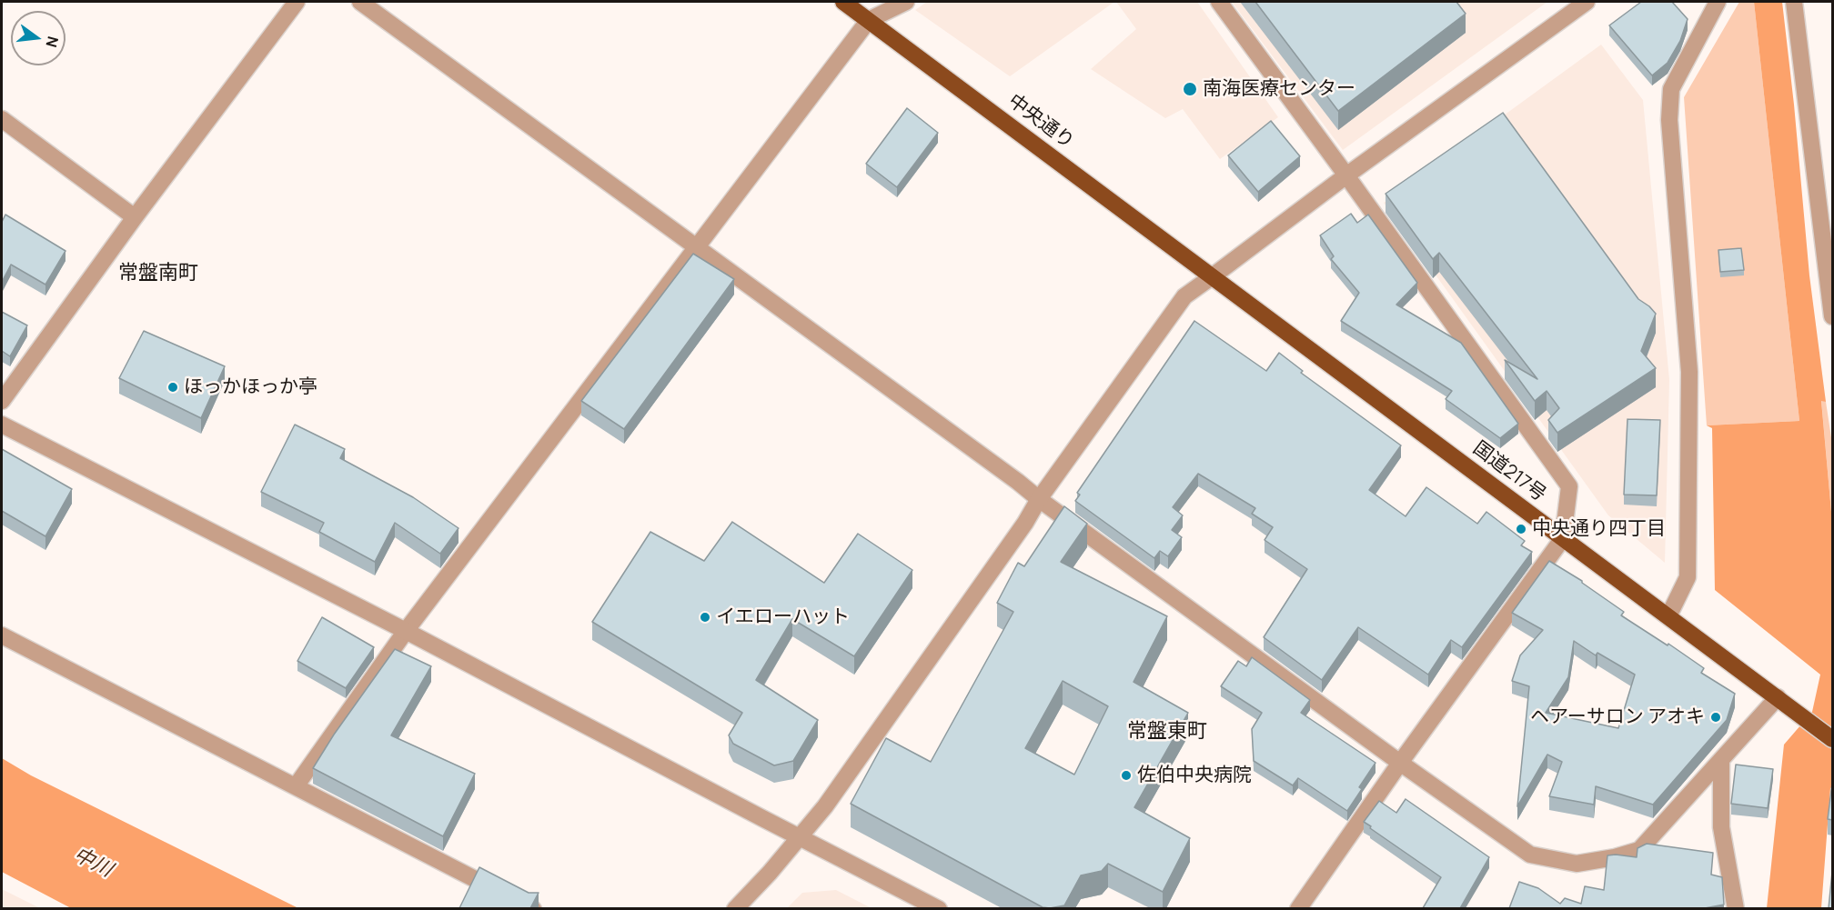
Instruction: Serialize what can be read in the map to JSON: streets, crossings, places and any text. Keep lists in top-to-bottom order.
{
  "streets": {
    "highway": ["中央通り", "国道217号"]
  },
  "crossings": [
    ["中央通り", "国道217号"]
  ],
  "districts": ["常盤南町", "常盤東町"],
  "water": ["中川"],
  "places": [
    "南海医療センター",
    "ほっかほっか亭",
    "中央通り四丁目",
    "イエローハット",
    "ヘアーサロン アオキ",
    "佐伯中央病院"
  ],
  "north": "right"
}
